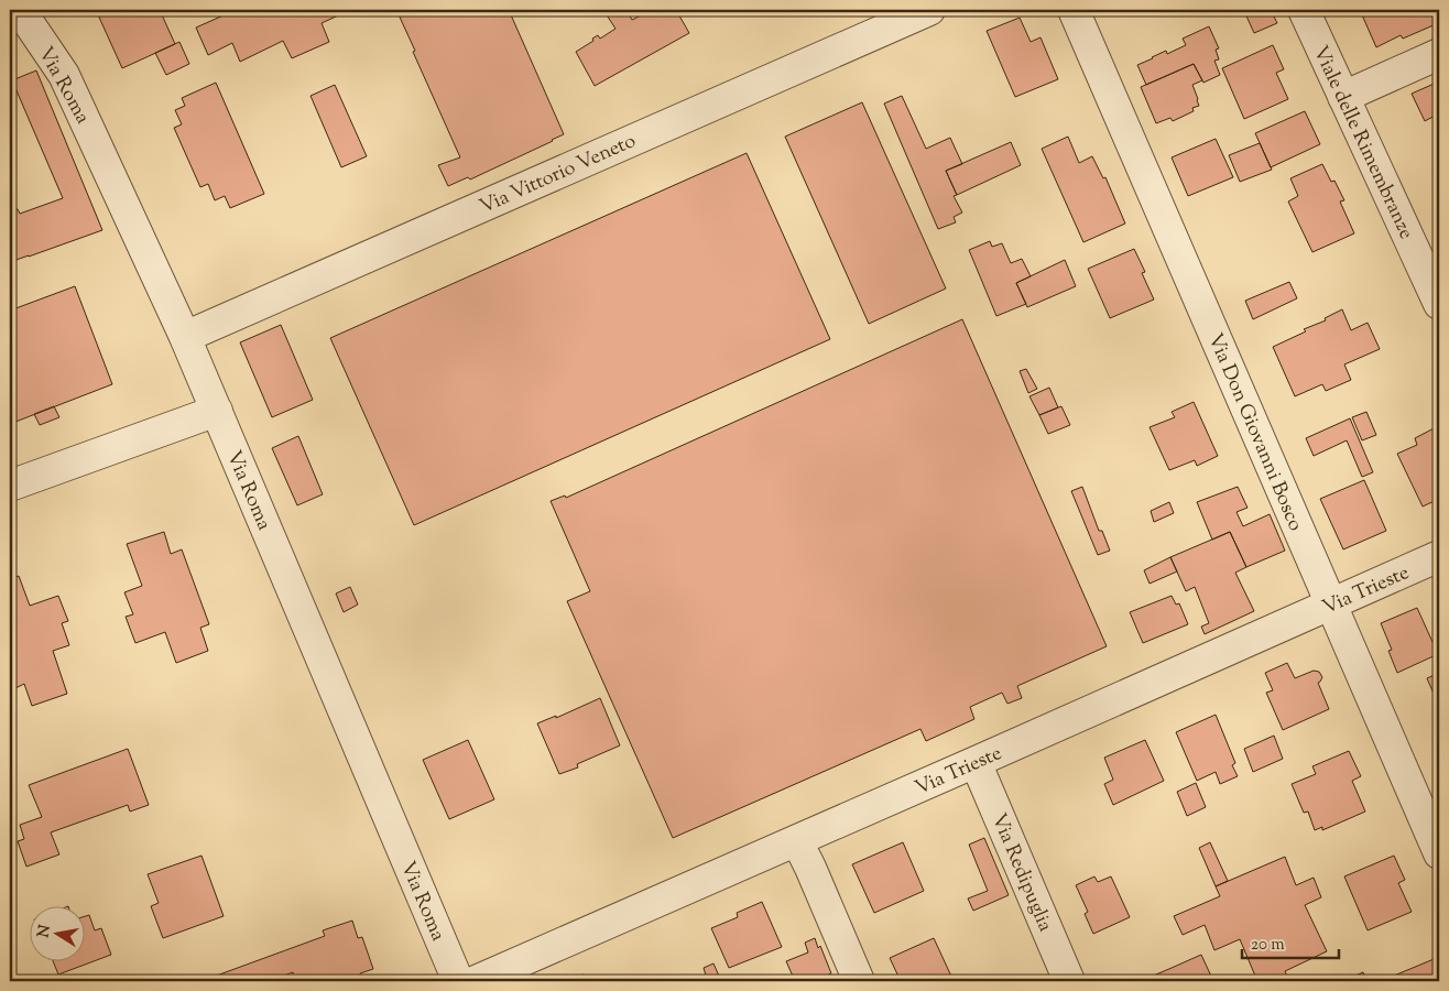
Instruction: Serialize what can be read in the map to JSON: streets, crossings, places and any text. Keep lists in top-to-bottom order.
{
  "streets": {
    "street": [
      "Via Roma",
      "Viale delle Rimembranze",
      "Via Vittorio Veneto",
      "Via Don Giovanni Bosco",
      "Via Trieste",
      "Via Redipuglia"
    ]
  },
  "crossings": [
    ["Via Roma", "Via Vittorio Veneto"],
    ["Via Don Giovanni Bosco", "Via Trieste"],
    ["Via Trieste", "Via Redipuglia"]
  ],
  "scale_bar": "20 m",
  "north": "left"
}
